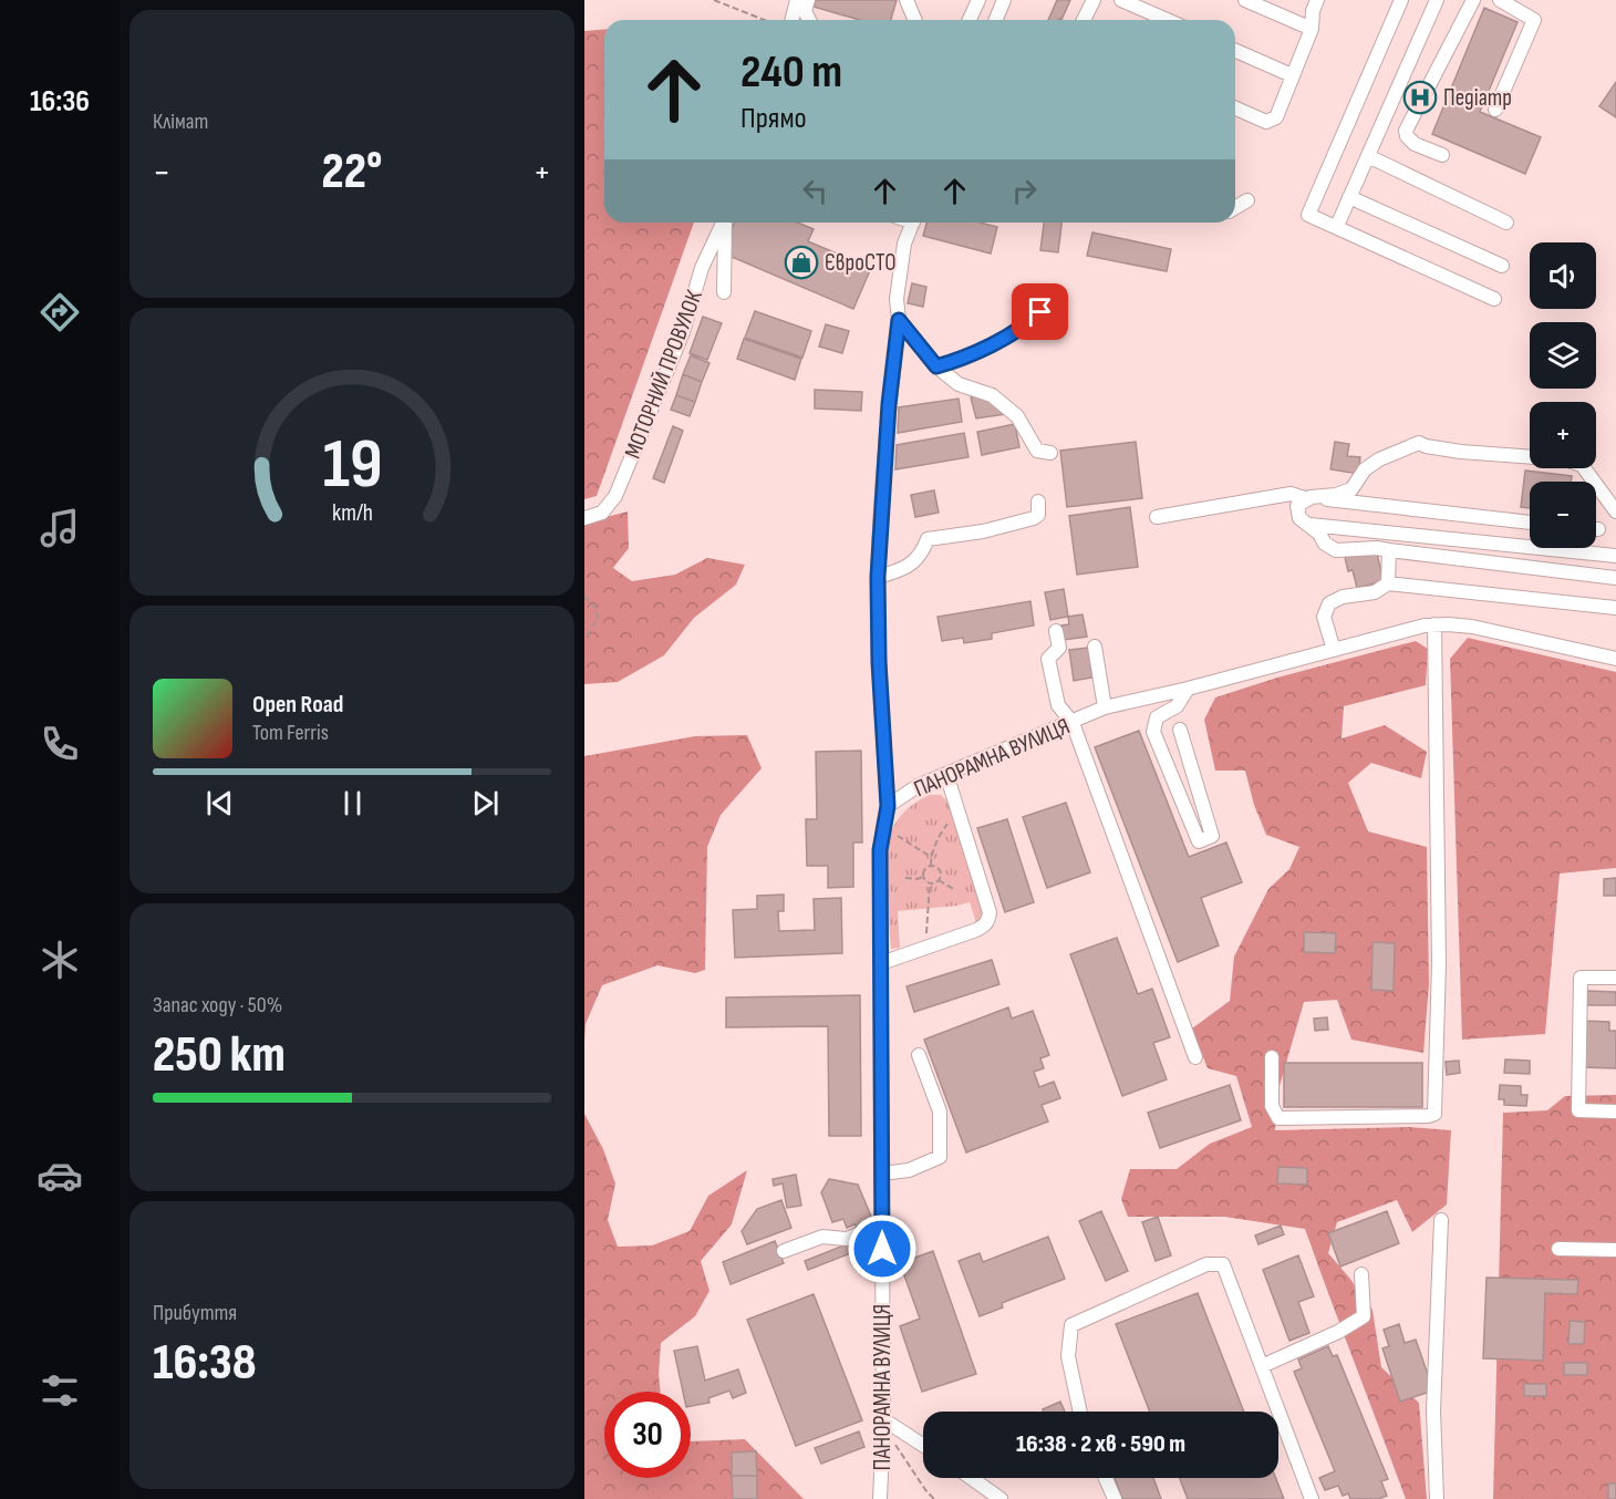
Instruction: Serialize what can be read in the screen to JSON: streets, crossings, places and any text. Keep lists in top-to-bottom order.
{
  "streets": {
    "street": ["МОТОРНИЙ ПРОВУЛОК", "ПАНОРАМНА ВУЛИЦЯ"]
  },
  "places": {
    "hospital": ["Педіатр"],
    "shop": ["ЄвроСТО"]
  },
  "page": {
    "tabs": "16:36",
    "tile": [
      "Клімат",
      ["Запас ходу · 50%", "250 km"],
      ["Прибуття", "16:38"]
    ],
    "turn": ["240 m", "Прямо"],
    "heat": ["−", "22°", "+"],
    "map_buttons": ["+", "−"],
    "song": ["Open Road", "Tom Ferris"],
    "limit": "30",
    "trip": "16:38 · 2 хв · 590 m",
    "gauge": ["19", "km/h"]
  }
}
